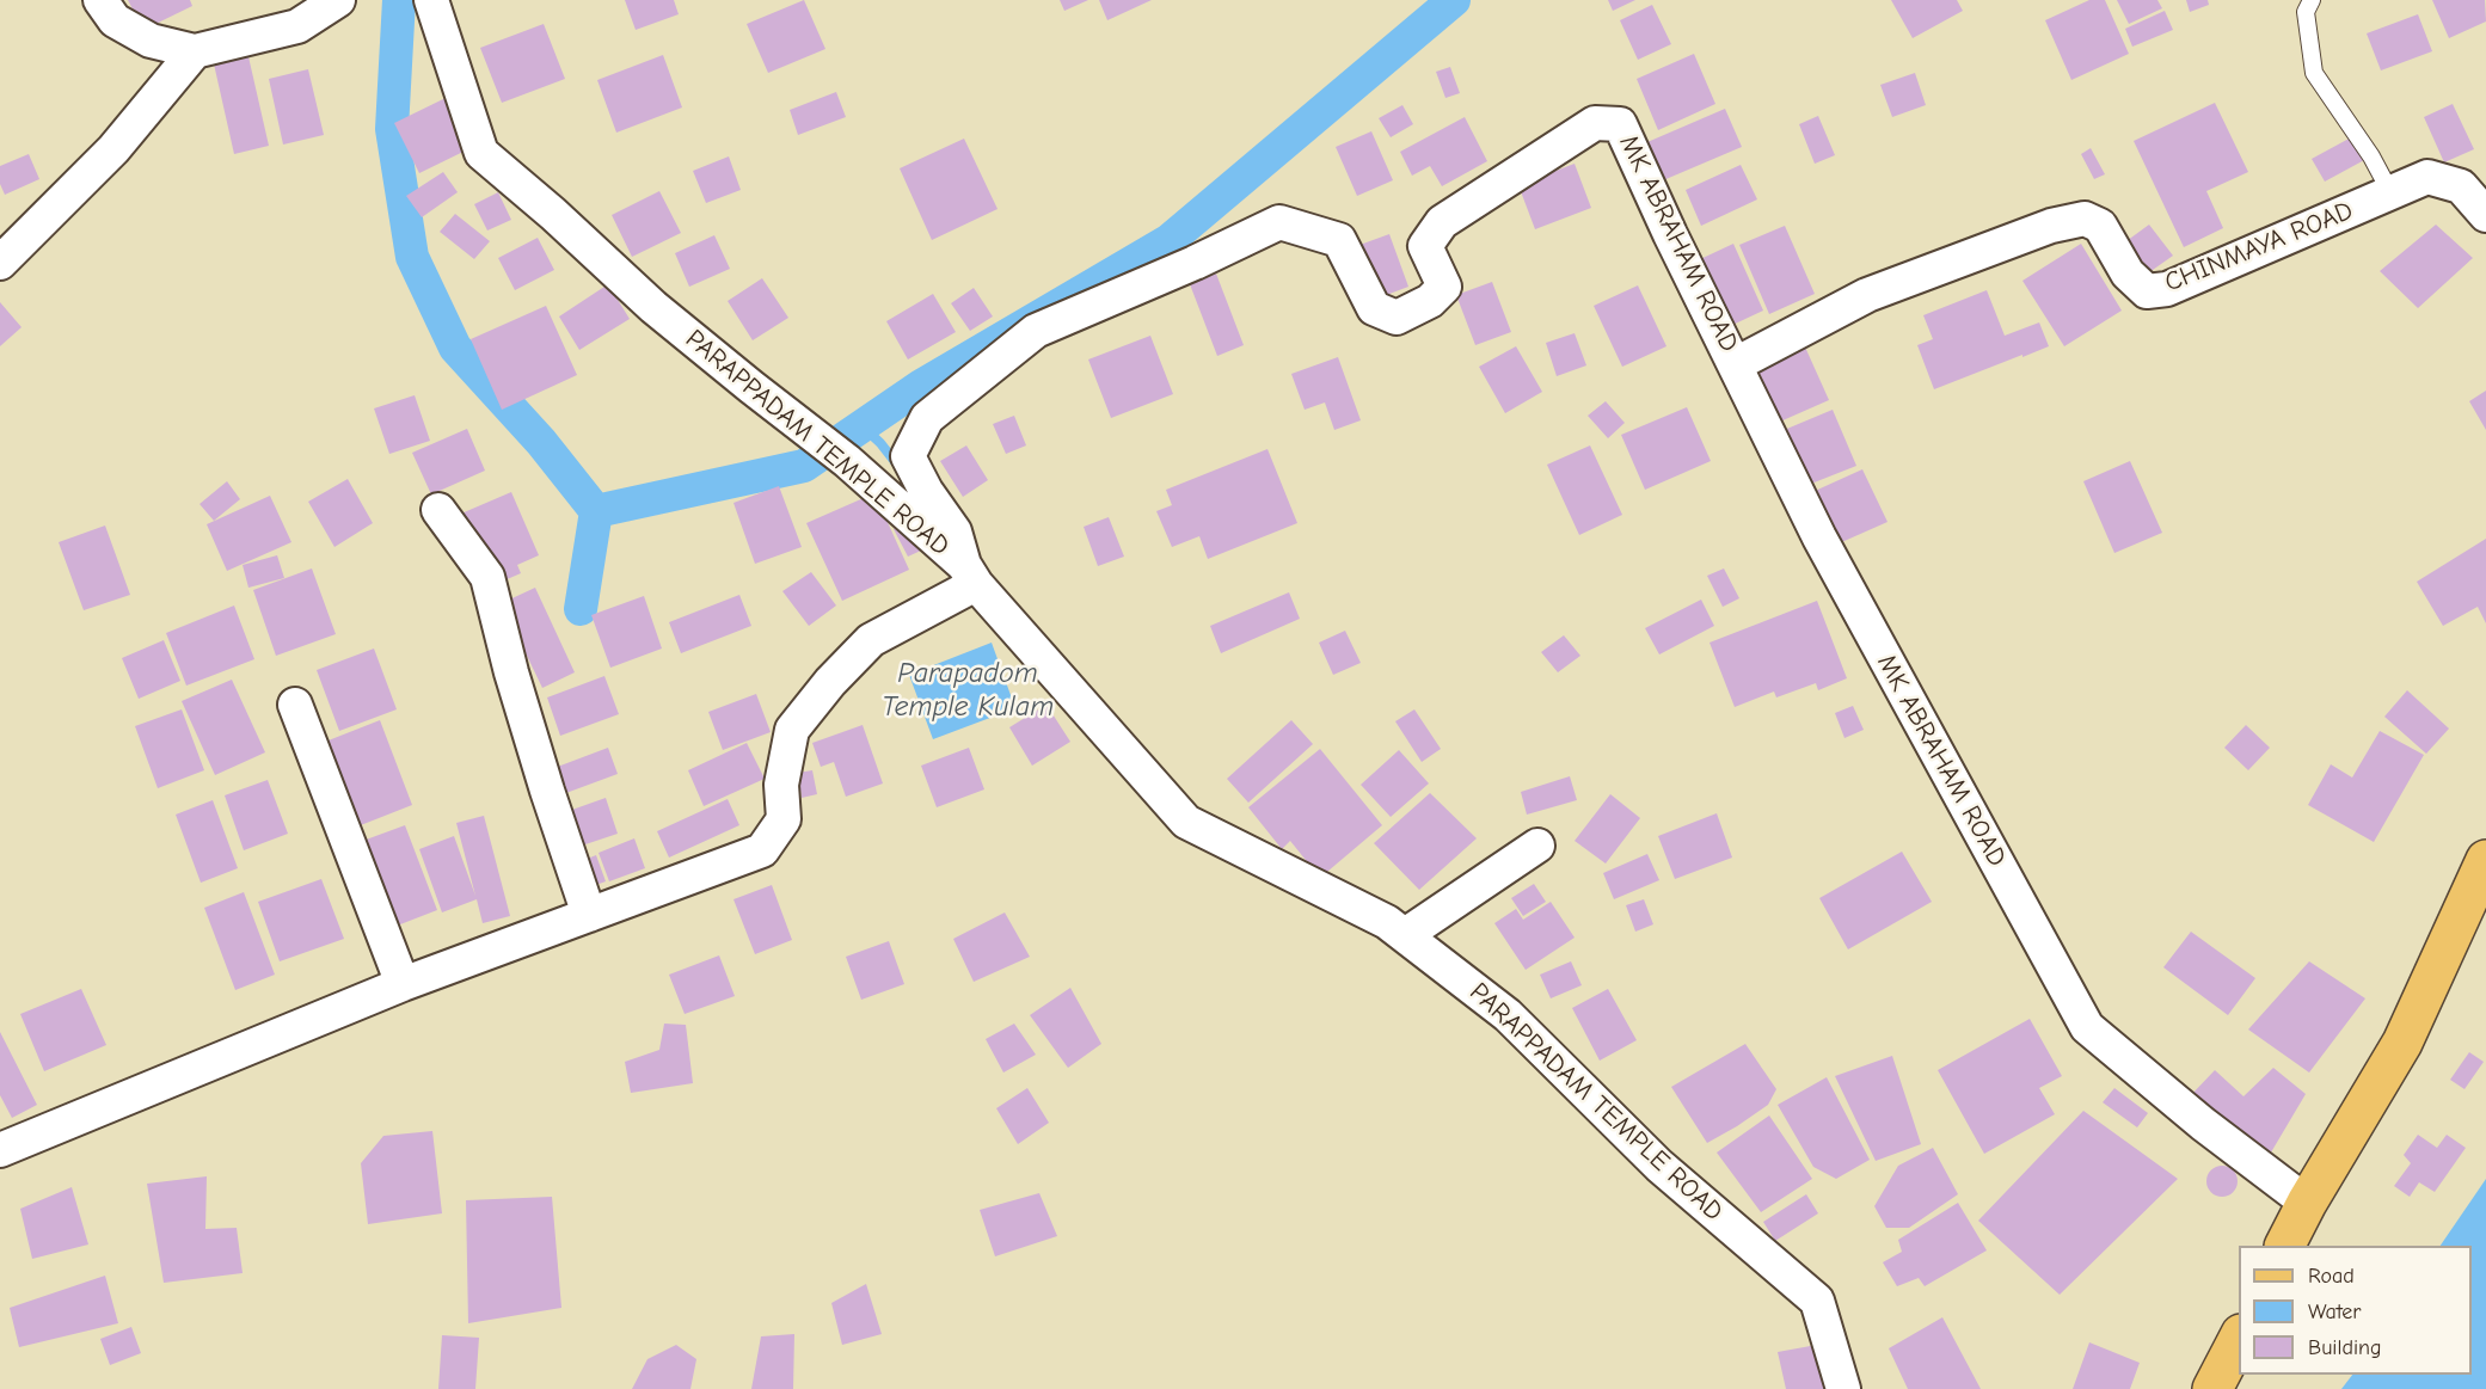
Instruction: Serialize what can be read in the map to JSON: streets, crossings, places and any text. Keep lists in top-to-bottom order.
{
  "streets": {
    "street": ["MK ABRAHAM ROAD", "CHINMAYA ROAD", "PARAPPADAM TEMPLE ROAD"]
  },
  "crossings": [
    ["MK ABRAHAM ROAD", "CHINMAYA ROAD"],
    ["MK ABRAHAM ROAD", "PARAPPADAM TEMPLE ROAD"]
  ],
  "water": ["Parapadom Temple Kulam"],
  "legend": ["Road", "Water", "Building"]
}
